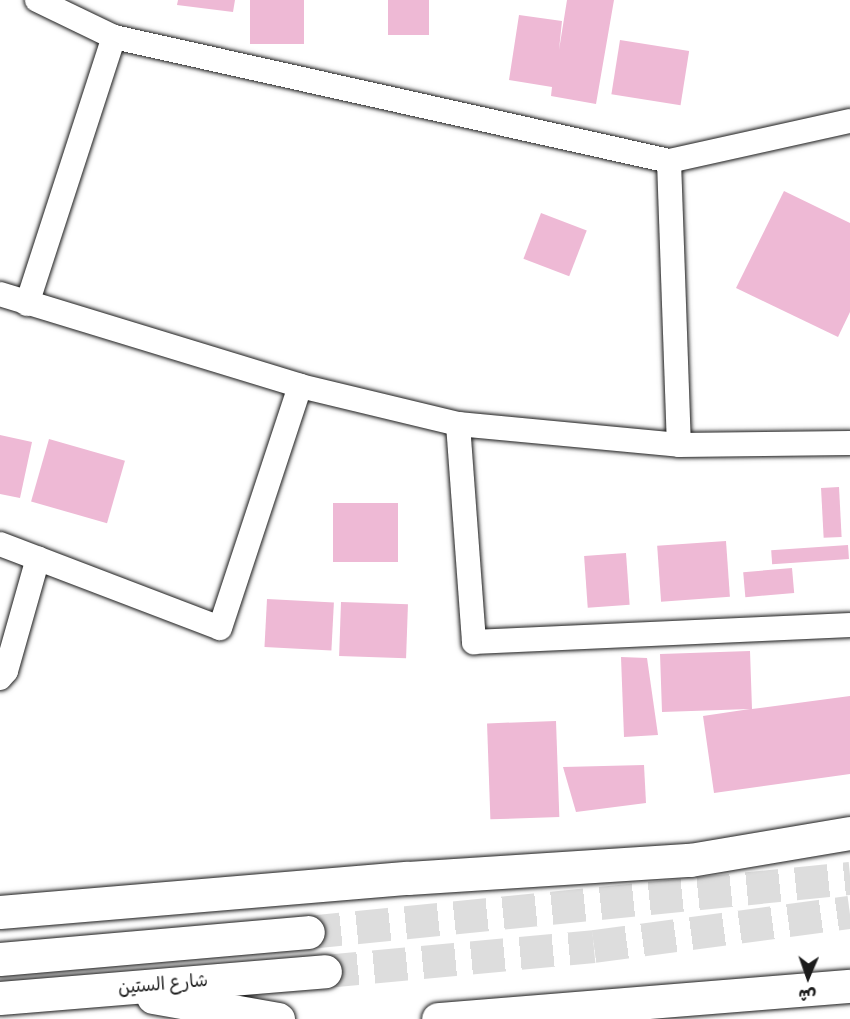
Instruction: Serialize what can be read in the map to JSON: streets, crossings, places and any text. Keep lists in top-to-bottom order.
{
  "streets": {
    "highway": ["شارع الستين"]
  },
  "north": "bottom"
}
